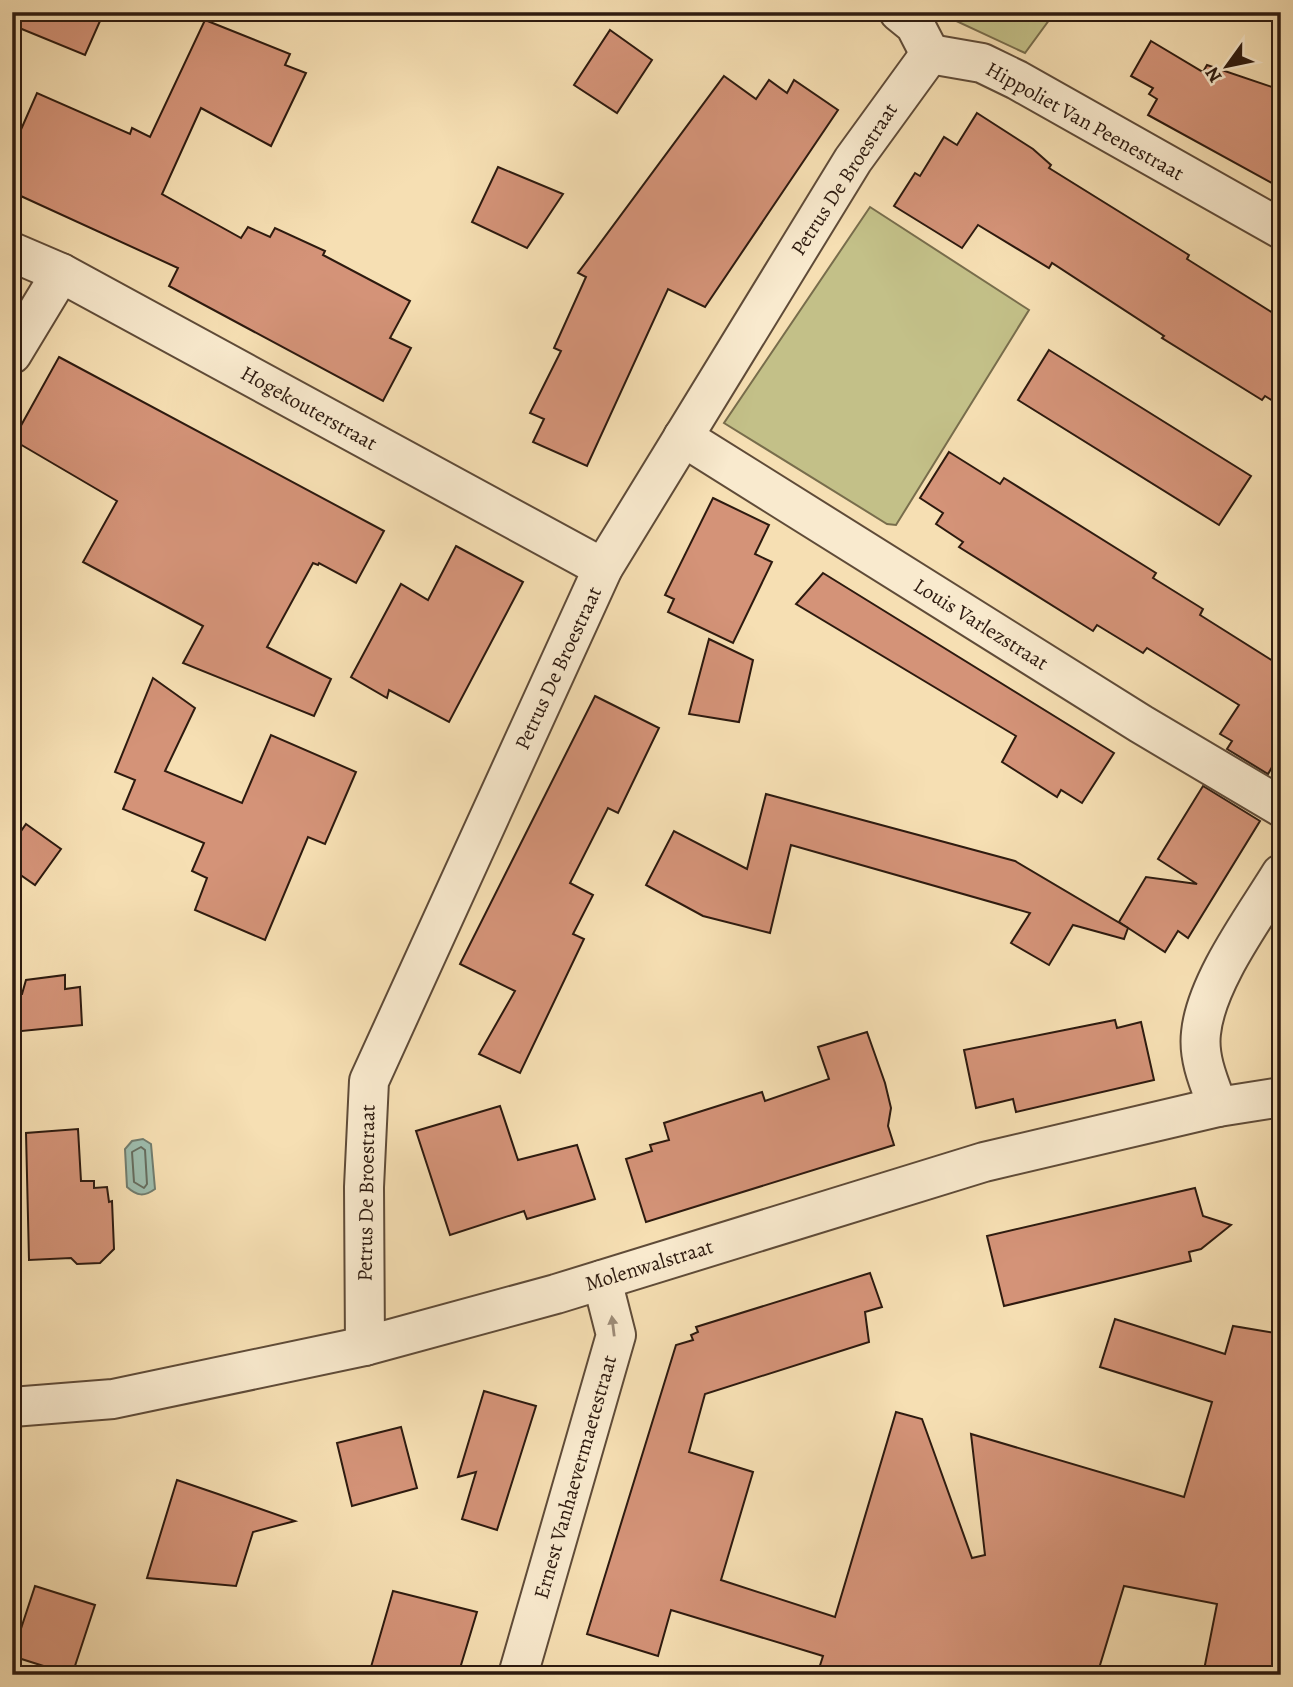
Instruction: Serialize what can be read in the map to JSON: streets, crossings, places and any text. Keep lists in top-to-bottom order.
{
  "streets": {
    "street": [
      "Hippoliet Van Peenestraat",
      "Petrus De Broestraat",
      "Hogekouterstraat",
      "Louis Varlezstraat",
      "Molenwalstraat",
      "Ernest Vanhaevermaetestraat"
    ]
  },
  "crossings": [
    ["Hippoliet Van Peenestraat", "Petrus De Broestraat"],
    ["Petrus De Broestraat", "Hogekouterstraat"],
    ["Petrus De Broestraat", "Louis Varlezstraat"],
    ["Petrus De Broestraat", "Molenwalstraat"],
    ["Molenwalstraat", "Ernest Vanhaevermaetestraat"]
  ],
  "one_way": ["Ernest Vanhaevermaetestraat"],
  "north": "bottom left"
}
